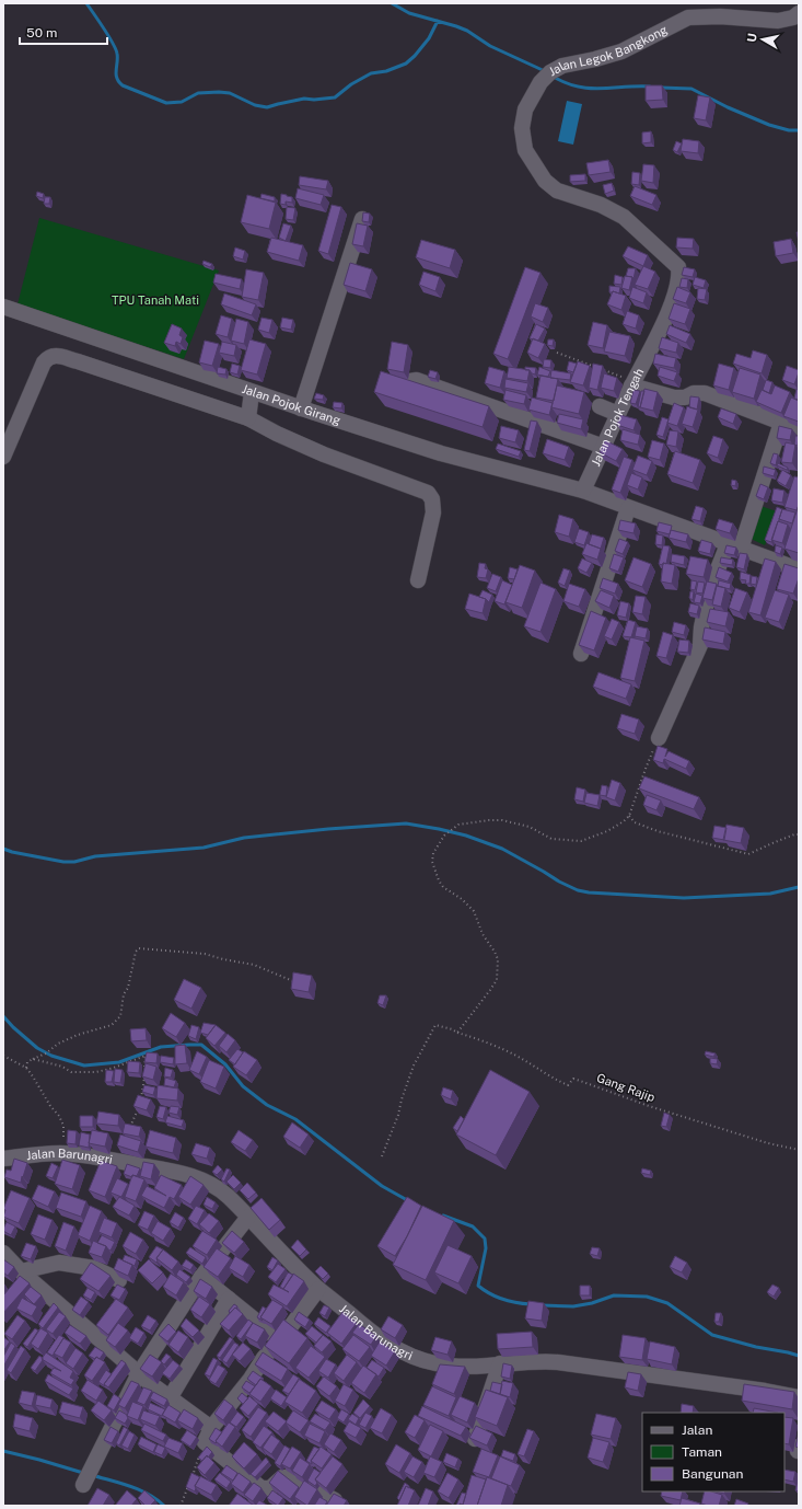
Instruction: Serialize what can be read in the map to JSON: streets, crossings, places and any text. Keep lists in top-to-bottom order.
{
  "streets": {
    "street": [
      "Jalan Legok Bangkong",
      "Jalan Pojok Girang",
      "Jalan Pojok Tengah",
      "Jalan Barunagri"
    ],
    "path": ["Gang Rajip"]
  },
  "crossings": [
    ["Jalan Legok Bangkong", "Jalan Pojok Tengah"],
    ["Jalan Pojok Girang", "Jalan Pojok Tengah"]
  ],
  "parks": ["TPU Tanah Mati"],
  "legend": ["Jalan", "Taman", "Bangunan"],
  "scale_bar": "50 m",
  "north": "left"
}
